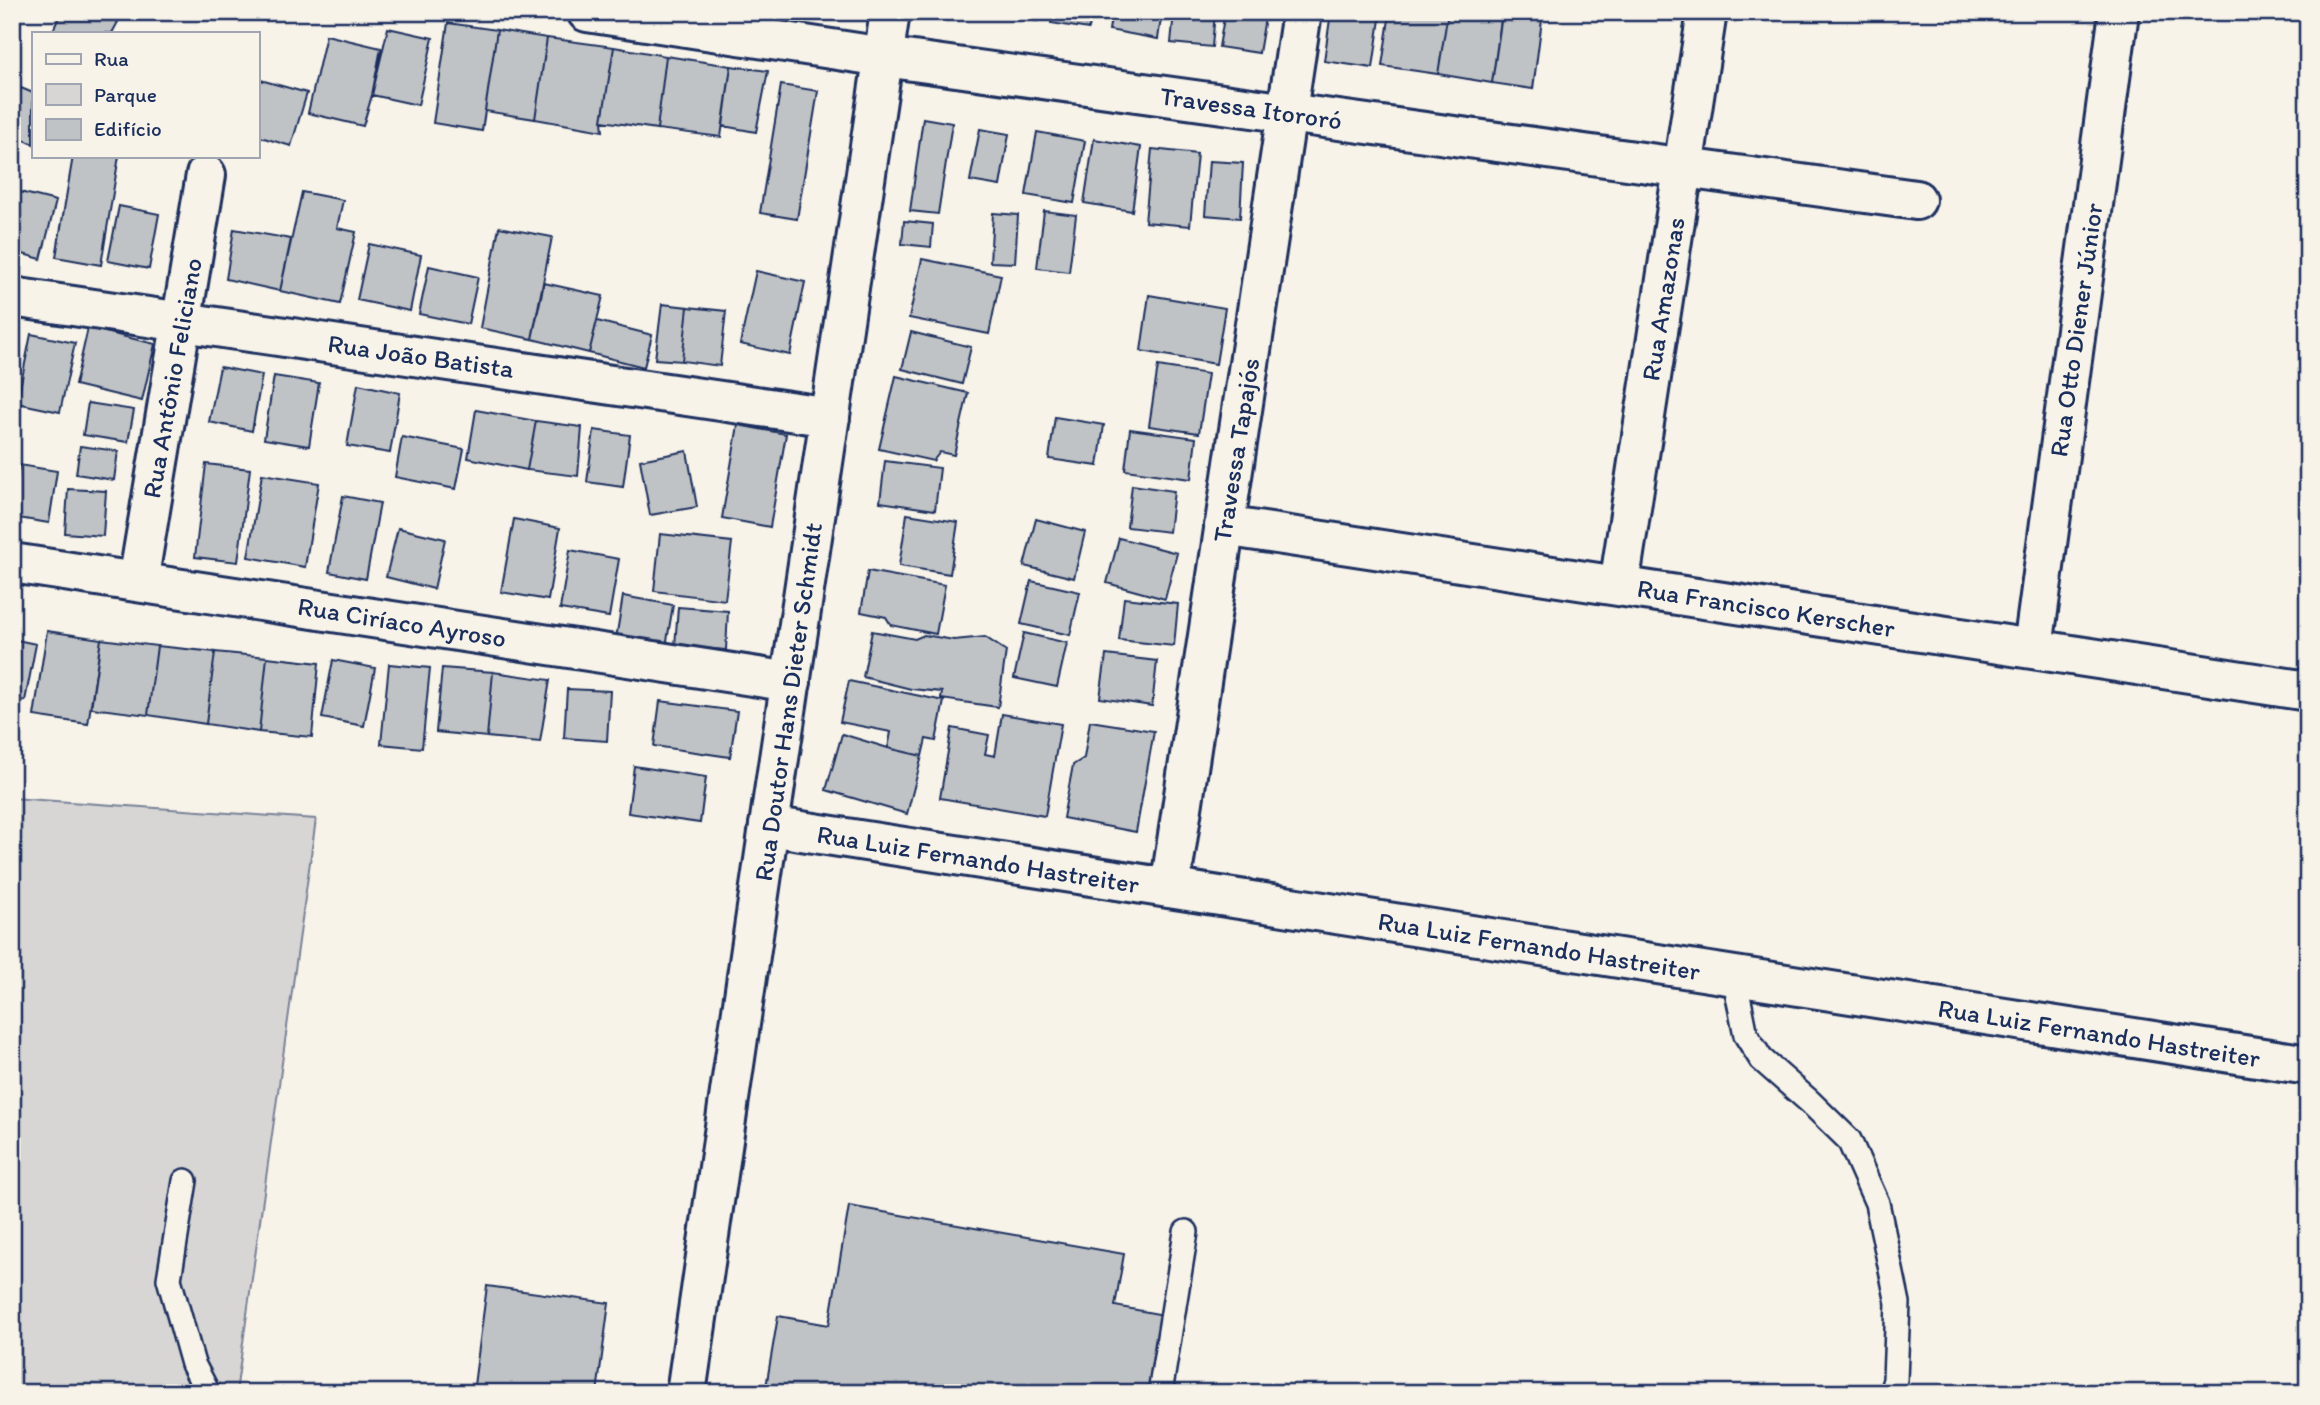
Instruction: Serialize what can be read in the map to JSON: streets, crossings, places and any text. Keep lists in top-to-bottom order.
{
  "streets": {
    "street": [
      "Travessa Itororó",
      "Rua Amazonas",
      "Rua Otto Diener Júnior",
      "Rua João Batista",
      "Rua Antônio Feliciano",
      "Travessa Tapajós",
      "Rua Francisco Kerscher",
      "Rua Ciríaco Ayroso",
      "Rua Doutor Hans Dieter Schmidt",
      "Rua Luiz Fernando Hastreiter"
    ]
  },
  "crossings": [
    ["Travessa Itororó", "Rua Amazonas"],
    ["Travessa Itororó", "Travessa Tapajós"],
    ["Travessa Itororó", "Rua Doutor Hans Dieter Schmidt"],
    ["Rua Amazonas", "Rua Francisco Kerscher"],
    ["Rua Otto Diener Júnior", "Rua Francisco Kerscher"],
    ["Rua João Batista", "Rua Antônio Feliciano"],
    ["Rua João Batista", "Rua Doutor Hans Dieter Schmidt"],
    ["Rua Antônio Feliciano", "Rua Ciríaco Ayroso"],
    ["Travessa Tapajós", "Rua Francisco Kerscher"],
    ["Travessa Tapajós", "Rua Luiz Fernando Hastreiter"],
    ["Rua Ciríaco Ayroso", "Rua Doutor Hans Dieter Schmidt"],
    ["Rua Doutor Hans Dieter Schmidt", "Rua Luiz Fernando Hastreiter"]
  ],
  "legend": ["Rua", "Parque", "Edifício"]
}
